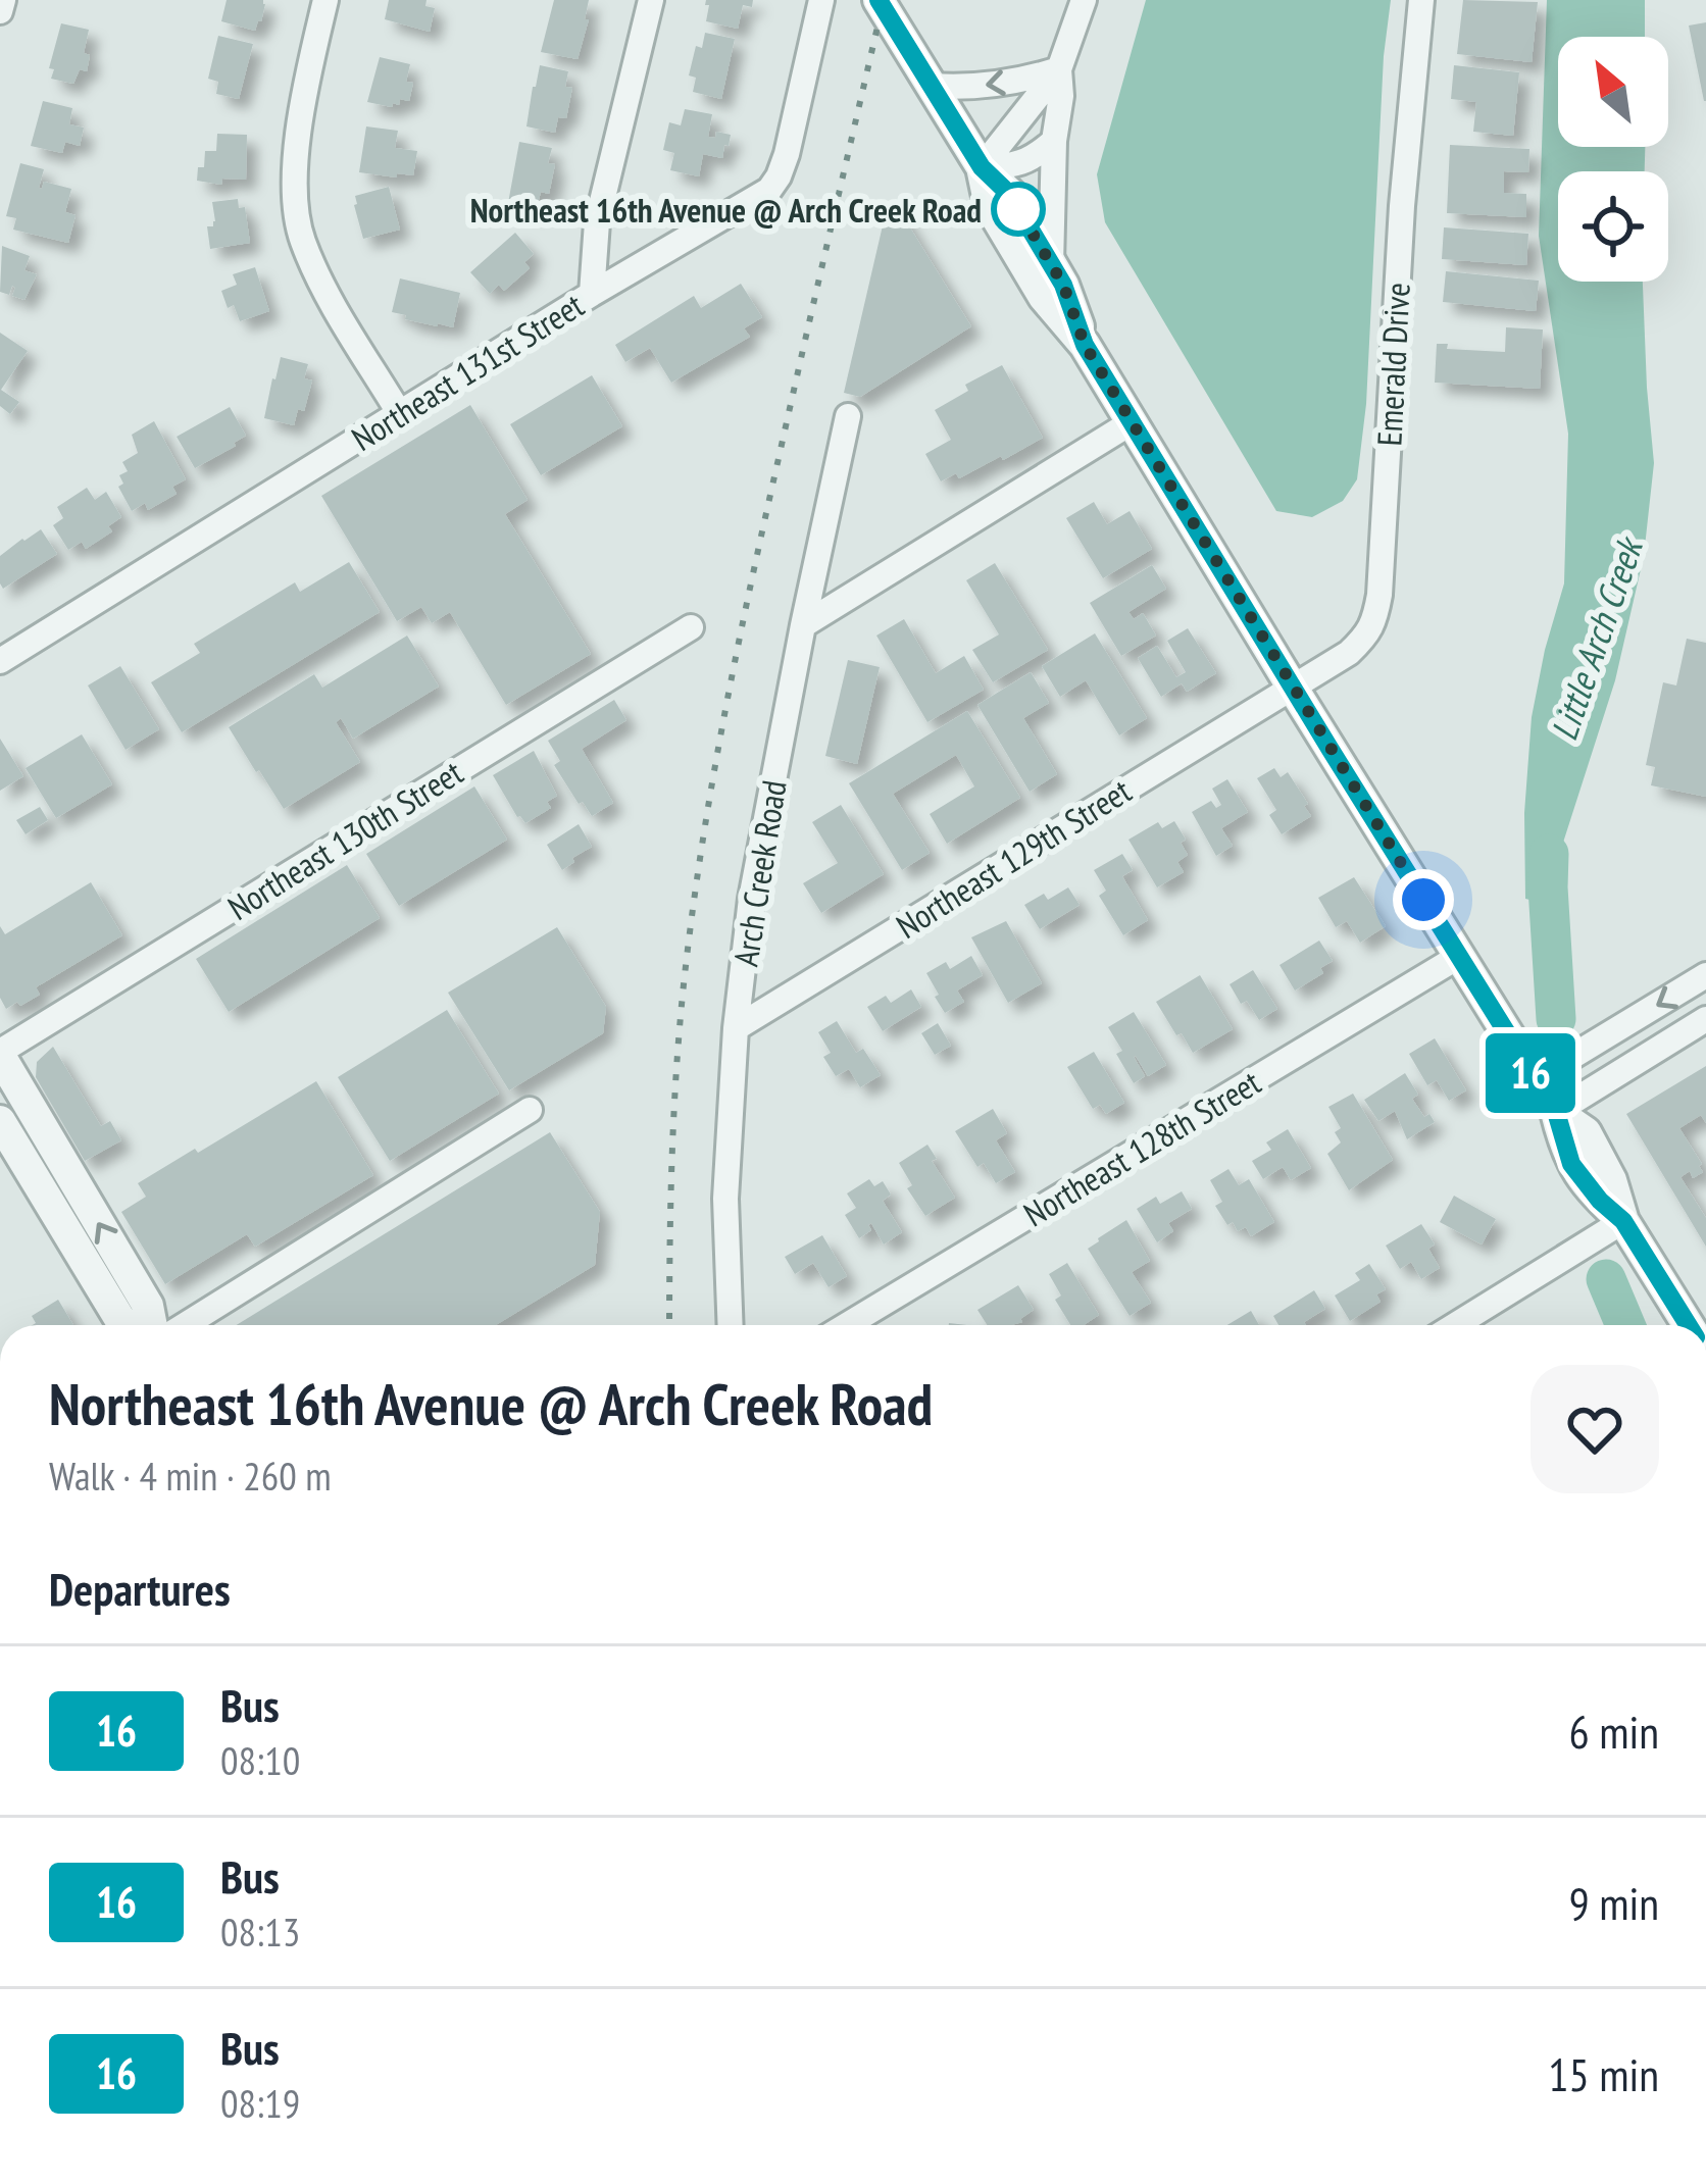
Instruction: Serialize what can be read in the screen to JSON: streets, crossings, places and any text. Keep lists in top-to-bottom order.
{
  "streets": {
    "street": [
      "Emerald Drive",
      "Northeast 131st Street",
      "Northeast 130th Street",
      "Northeast 129th Street",
      "Arch Creek Road",
      "Northeast 128th Street"
    ]
  },
  "crossings": [
    ["Emerald Drive", "Northeast 129th Street"],
    ["Northeast 129th Street", "Arch Creek Road"]
  ],
  "water": ["Little Arch Creek"],
  "places": ["Northeast 16th Avenue @ Arch Creek Road"],
  "lines": ["bus line 16"],
  "north": "top left",
  "page": {
    "on_map": "16",
    "heading": [
      ["Northeast 16th Avenue @ Arch Creek Road", "Walk · 4 min · 260 m"],
      "Departures"
    ],
    "list": [
      {
        "mark": "16",
        "name": "Bus",
        "note": "08:10",
        "value": "6 min"
      },
      {
        "mark": "16",
        "name": "Bus",
        "note": "08:13",
        "value": "9 min"
      },
      {
        "mark": "16",
        "name": "Bus",
        "note": "08:19",
        "value": "15 min"
      }
    ]
  }
}
